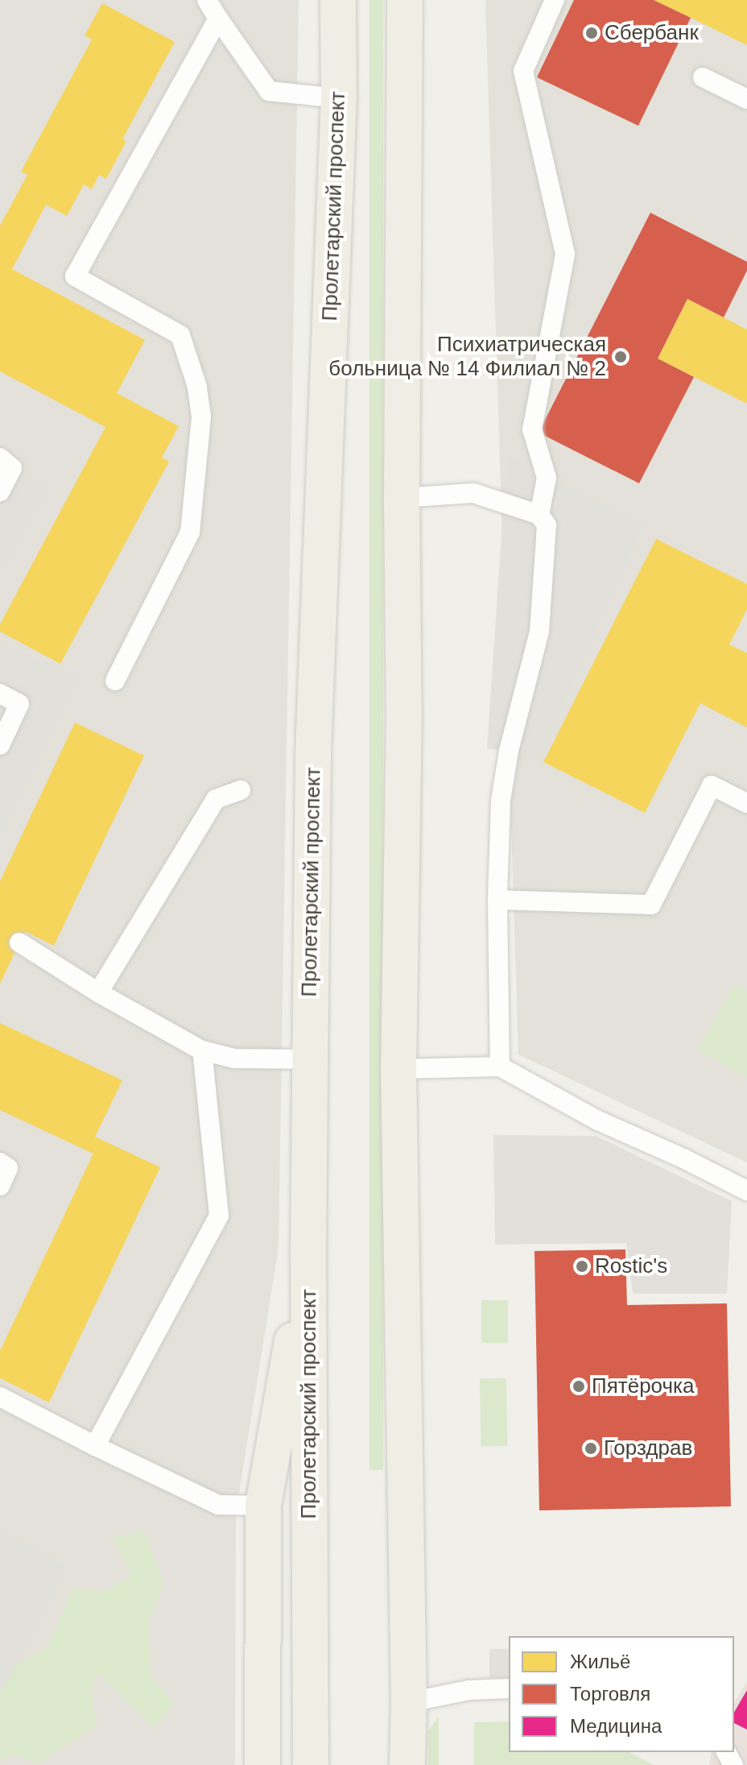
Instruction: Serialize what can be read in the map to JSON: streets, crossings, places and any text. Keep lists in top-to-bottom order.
{
  "streets": {
    "main road": ["Пролетарский проспект"]
  },
  "places": [
    "Сбербанк",
    "Психиатрическая больница № 14 Филиал № 2",
    "Rostic's",
    "Пятёрочка",
    "Горздрав"
  ],
  "legend": ["Жильё", "Торговля", "Медицина"]
}
